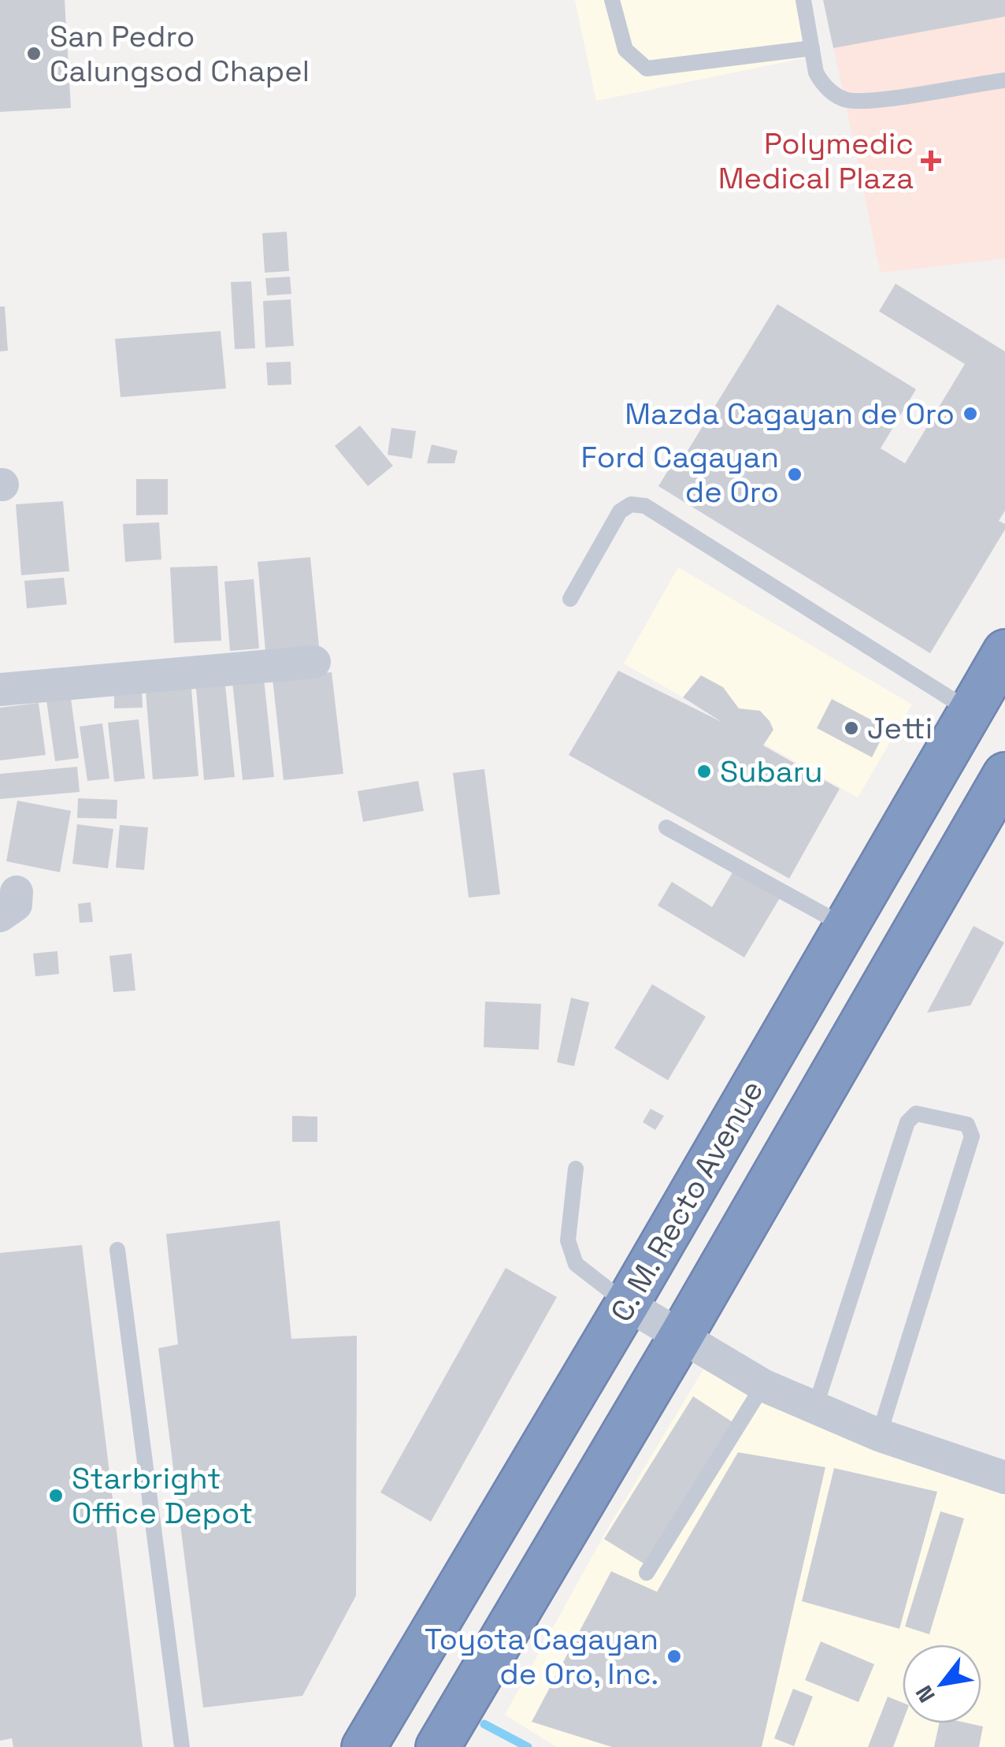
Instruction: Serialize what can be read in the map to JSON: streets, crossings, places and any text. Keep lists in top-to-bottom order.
{
  "streets": {
    "highway": ["C. M. Recto Avenue"]
  },
  "places": {
    "other": [
      "San Pedro Calungsod Chapel",
      "Mazda Cagayan de Oro",
      "Ford Cagayan de Oro",
      "Jetti",
      "Subaru",
      "Starbright Office Depot",
      "Toyota Cagayan de Oro, Inc."
    ],
    "health": ["Polymedic Medical Plaza"]
  },
  "north": "bottom left"
}
